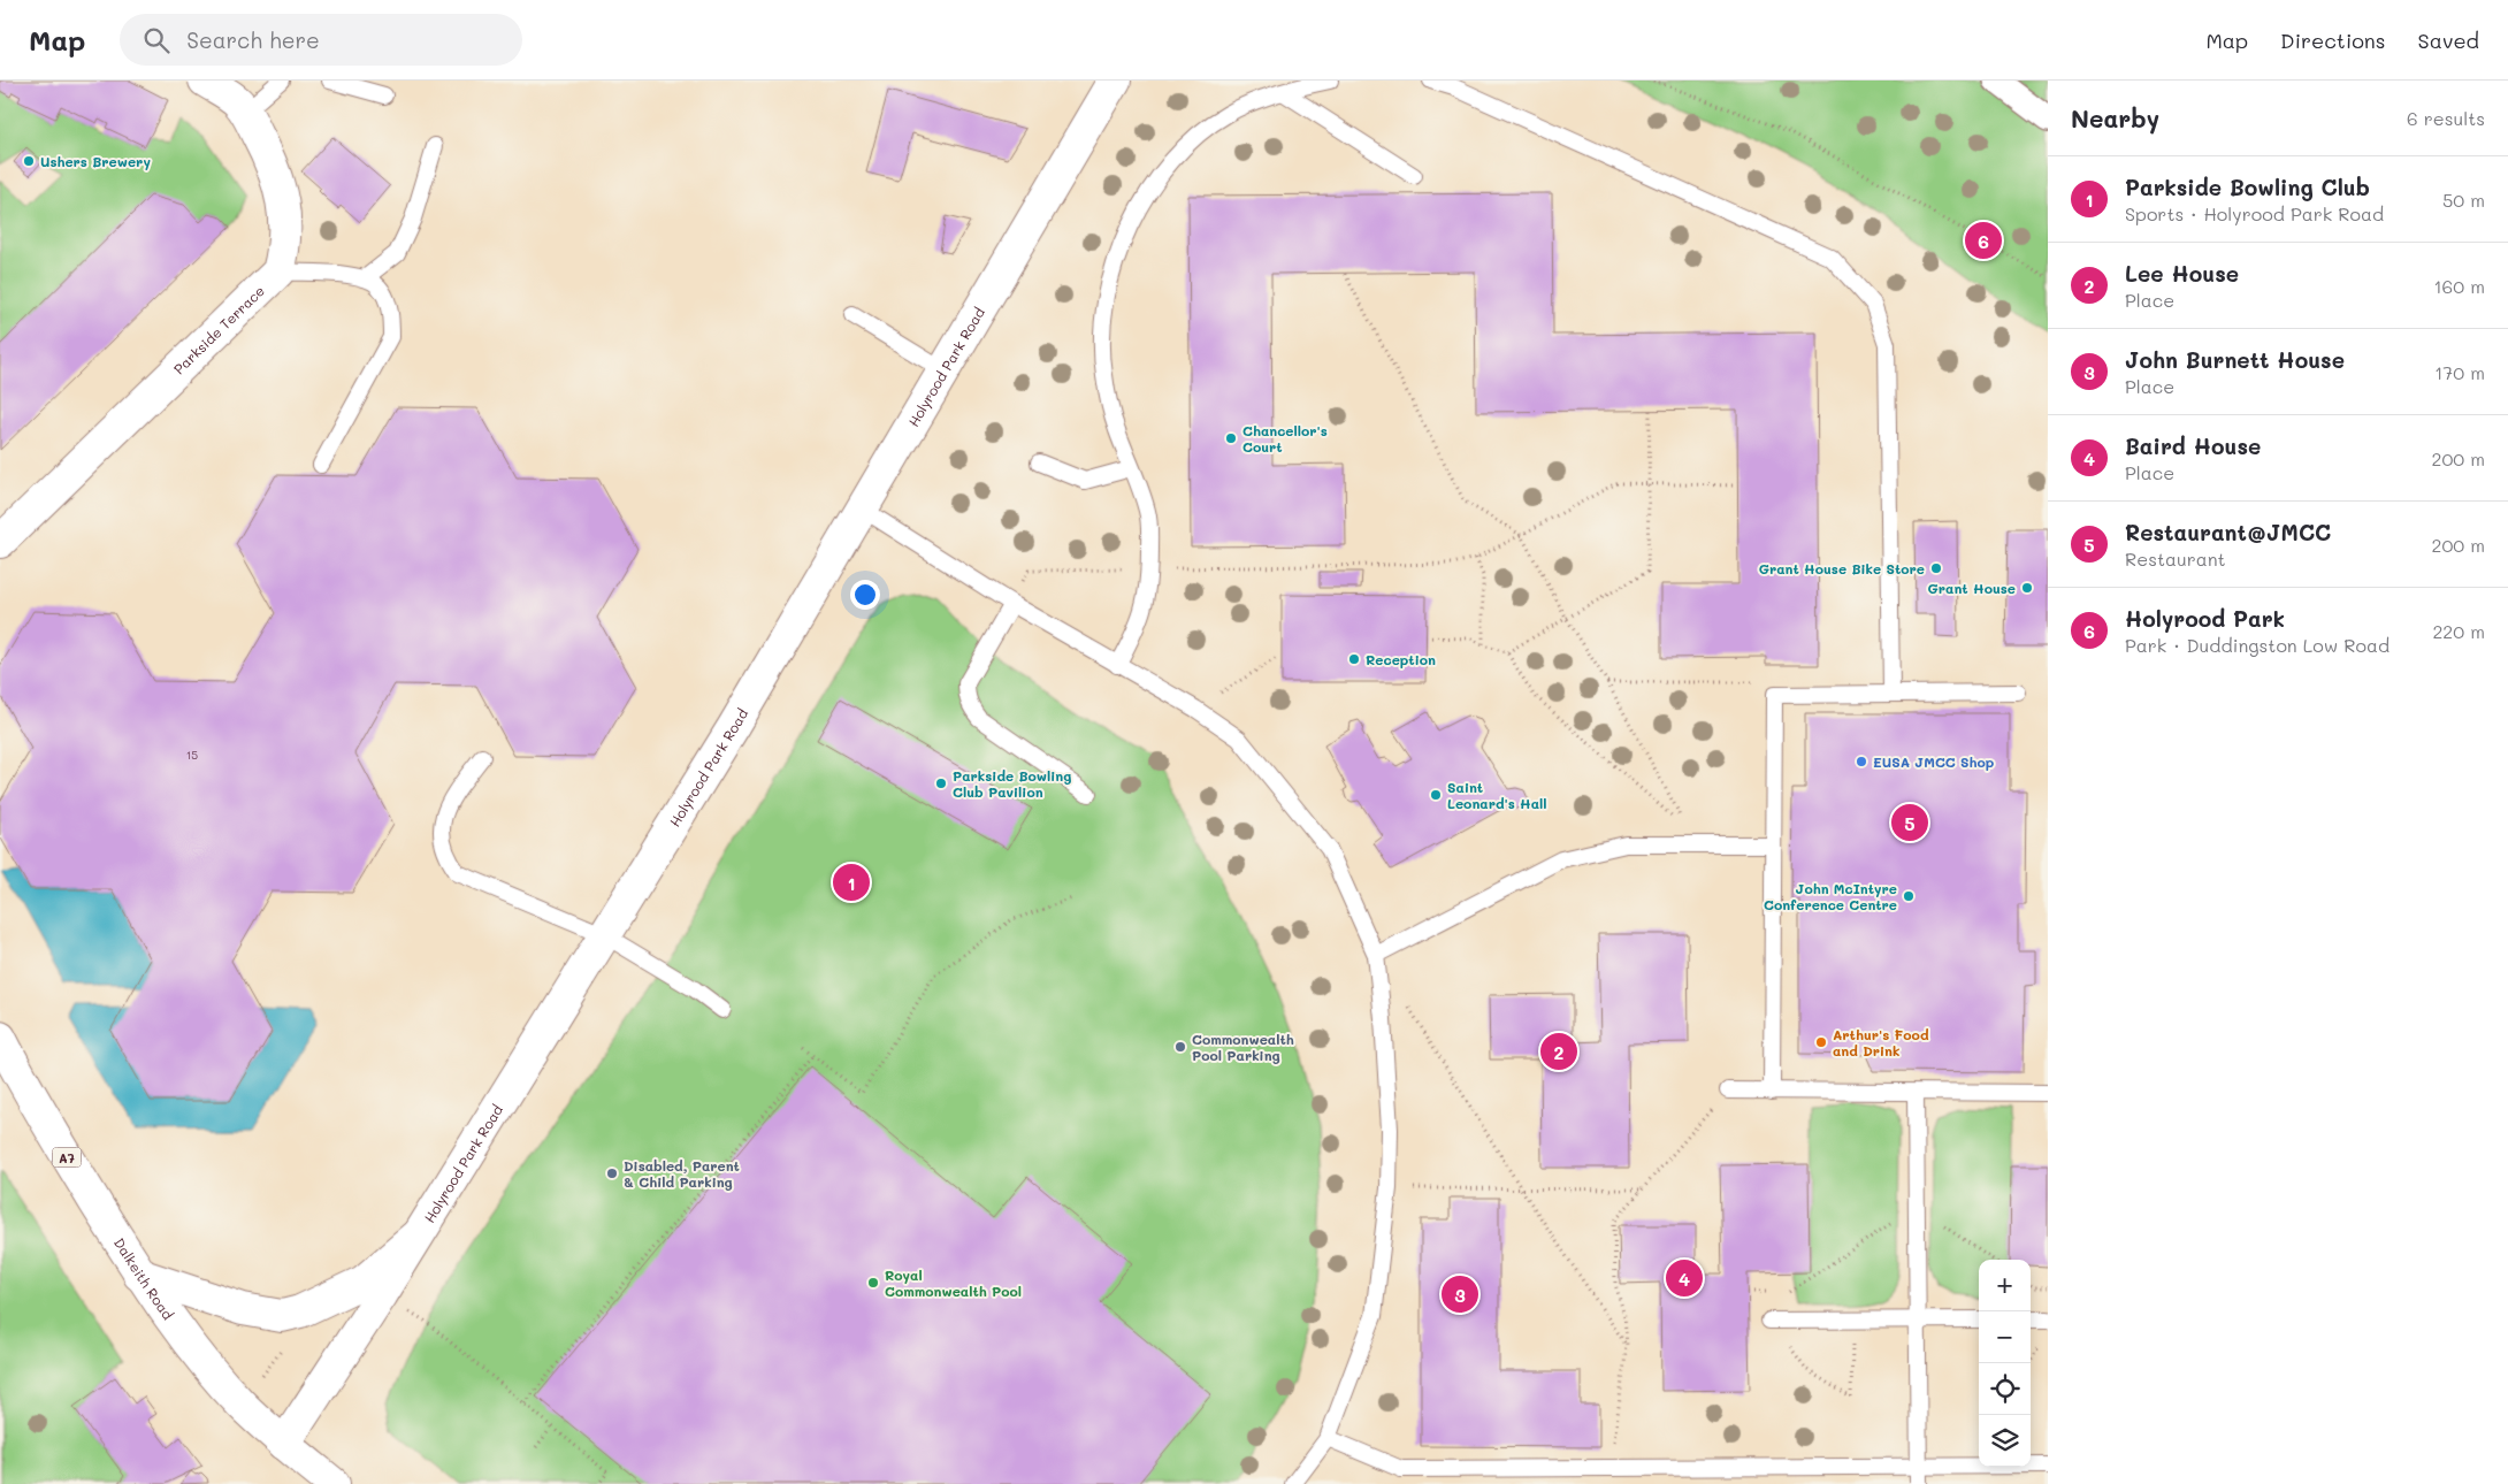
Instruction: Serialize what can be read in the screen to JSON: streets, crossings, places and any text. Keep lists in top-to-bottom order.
{
  "streets": {
    "street": [
      "Parkside Terrace",
      "Holyrood Park Road",
      "A7",
      "Dalkeith Road"
    ]
  },
  "crossings": [
    ["Holyrood Park Road", "Dalkeith Road"]
  ],
  "places": [
    "Ushers Brewery",
    "Chancellor's Court",
    "Grant House Bike Store",
    "Grant House",
    "Reception",
    "EUSA JMCC Shop",
    "Parkside Bowling Club Pavilion",
    "Saint Leonard's Hall",
    "John McIntyre Conference Centre",
    "Arthur's Food and Drink",
    "Commonwealth Pool Parking",
    "Disabled, Parent & Child Parking",
    "Royal Commonwealth Pool"
  ],
  "house_numbers": ["15"],
  "page": {
    "header": "Map",
    "search": "Search here",
    "nav": ["Map", "Directions", "Saved"],
    "heading": ["Nearby", "6 results"],
    "list": [
      {
        "mark": "1",
        "name": "Parkside Bowling Club",
        "note": "Sports · Holyrood Park Road",
        "value": "50 m"
      },
      {
        "mark": "2",
        "name": "Lee House",
        "note": "Place",
        "value": "160 m"
      },
      {
        "mark": "3",
        "name": "John Burnett House",
        "note": "Place",
        "value": "170 m"
      },
      {
        "mark": "4",
        "name": "Baird House",
        "note": "Place",
        "value": "200 m"
      },
      {
        "mark": "5",
        "name": "Restaurant@JMCC",
        "note": "Restaurant",
        "value": "200 m"
      },
      {
        "mark": "6",
        "name": "Holyrood Park",
        "note": "Park · Duddingston Low Road",
        "value": "220 m"
      }
    ],
    "pins": [
      "6",
      "5",
      "1",
      "2",
      "4",
      "3"
    ],
    "map_buttons": ["+", "−"]
  }
}
